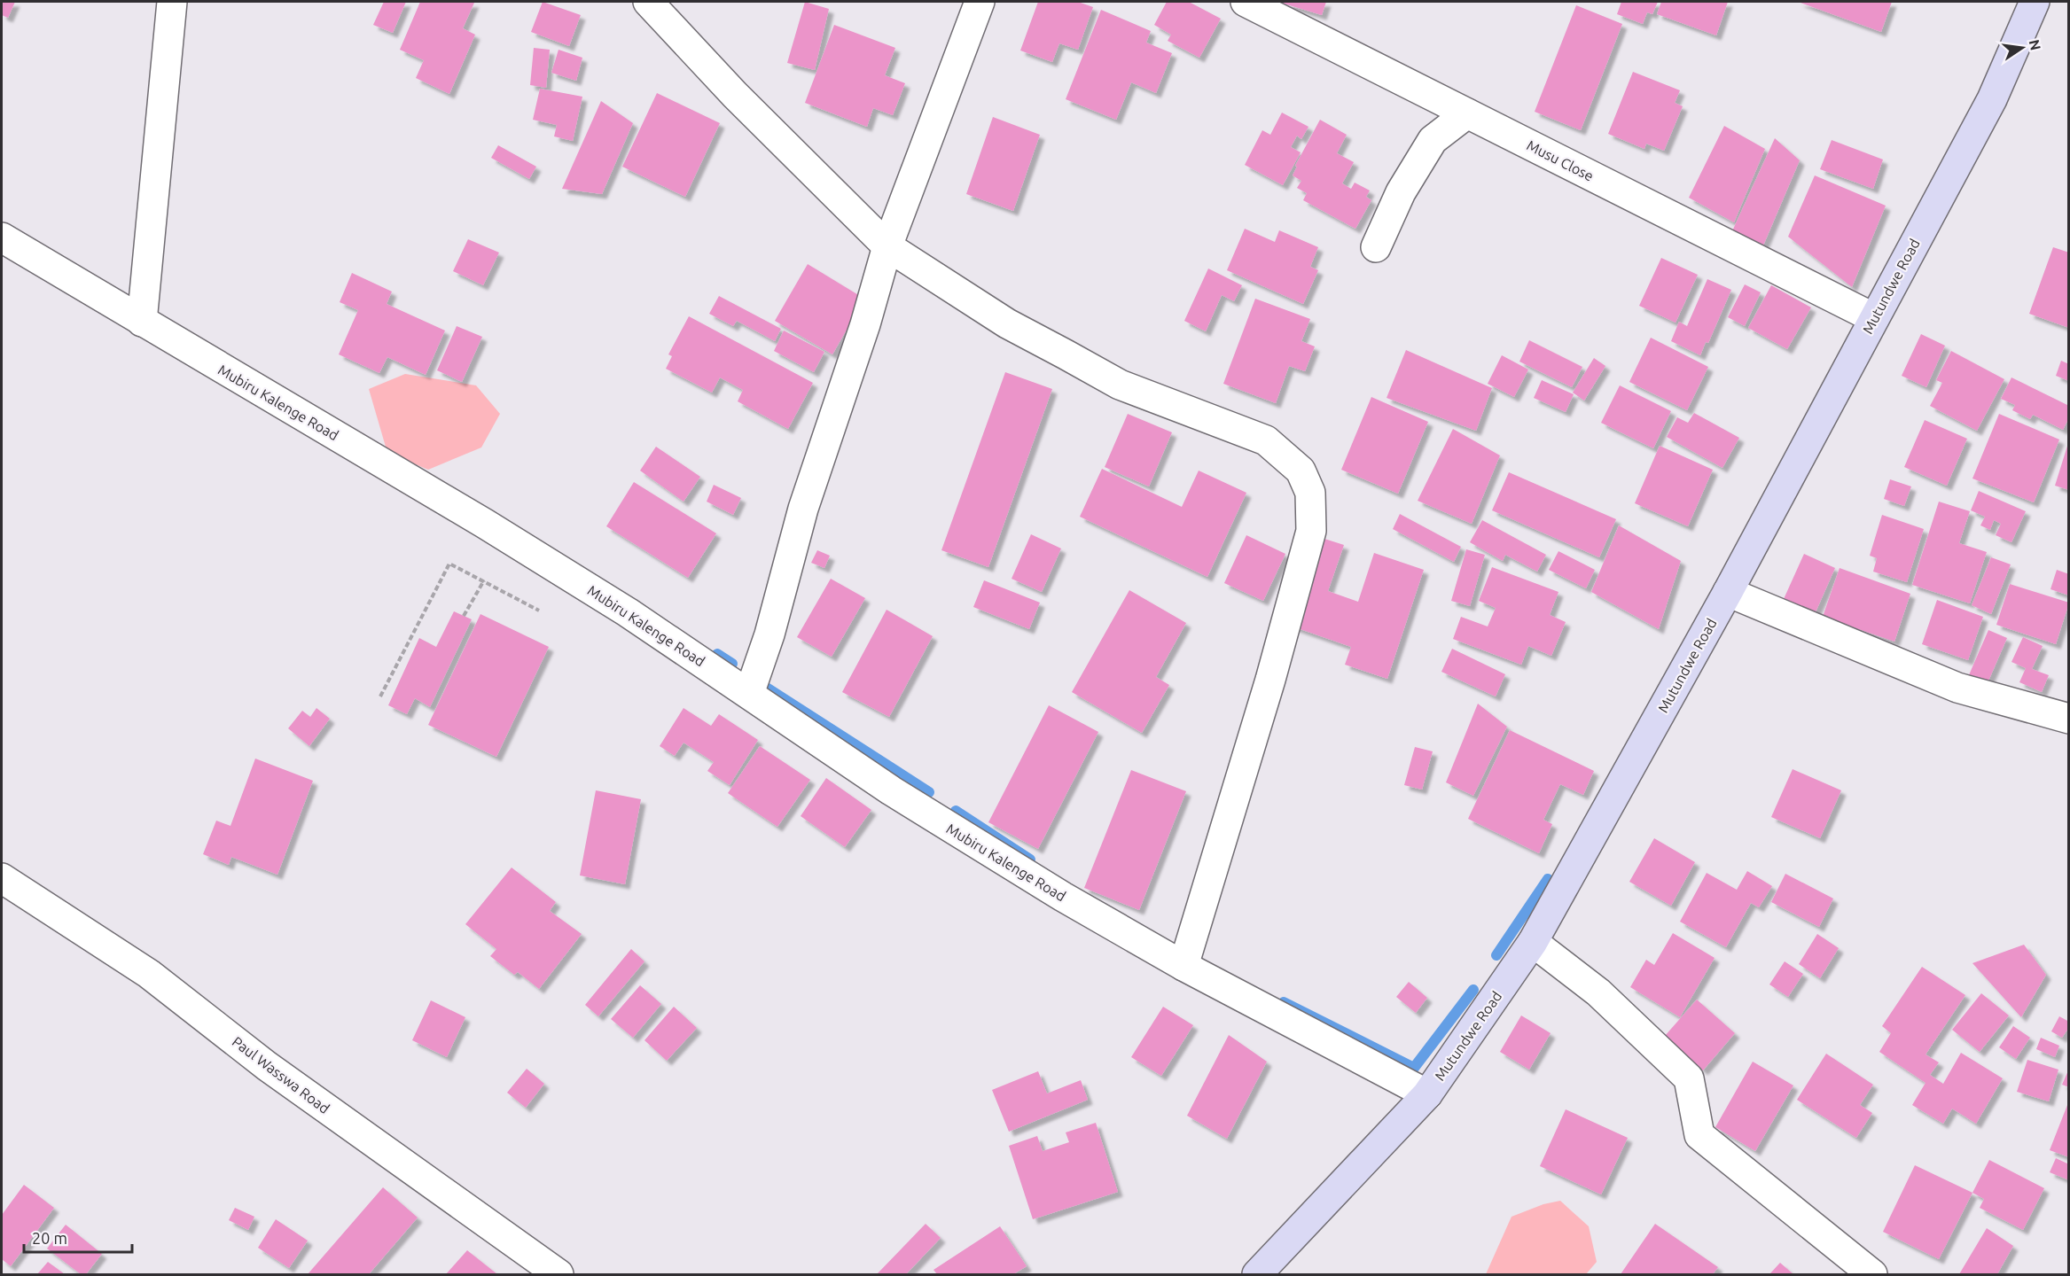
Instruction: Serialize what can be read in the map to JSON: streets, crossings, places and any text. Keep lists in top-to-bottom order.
{
  "streets": {
    "main road": ["Mutundwe Road"],
    "street": ["Musu Close", "Mubiru Kalenge Road", "Paul Wasswa Road"]
  },
  "crossings": [
    ["Musu Close", "Mutundwe Road"],
    ["Mutundwe Road", "Mubiru Kalenge Road"]
  ],
  "scale_bar": "20 m",
  "north": "right"
}
